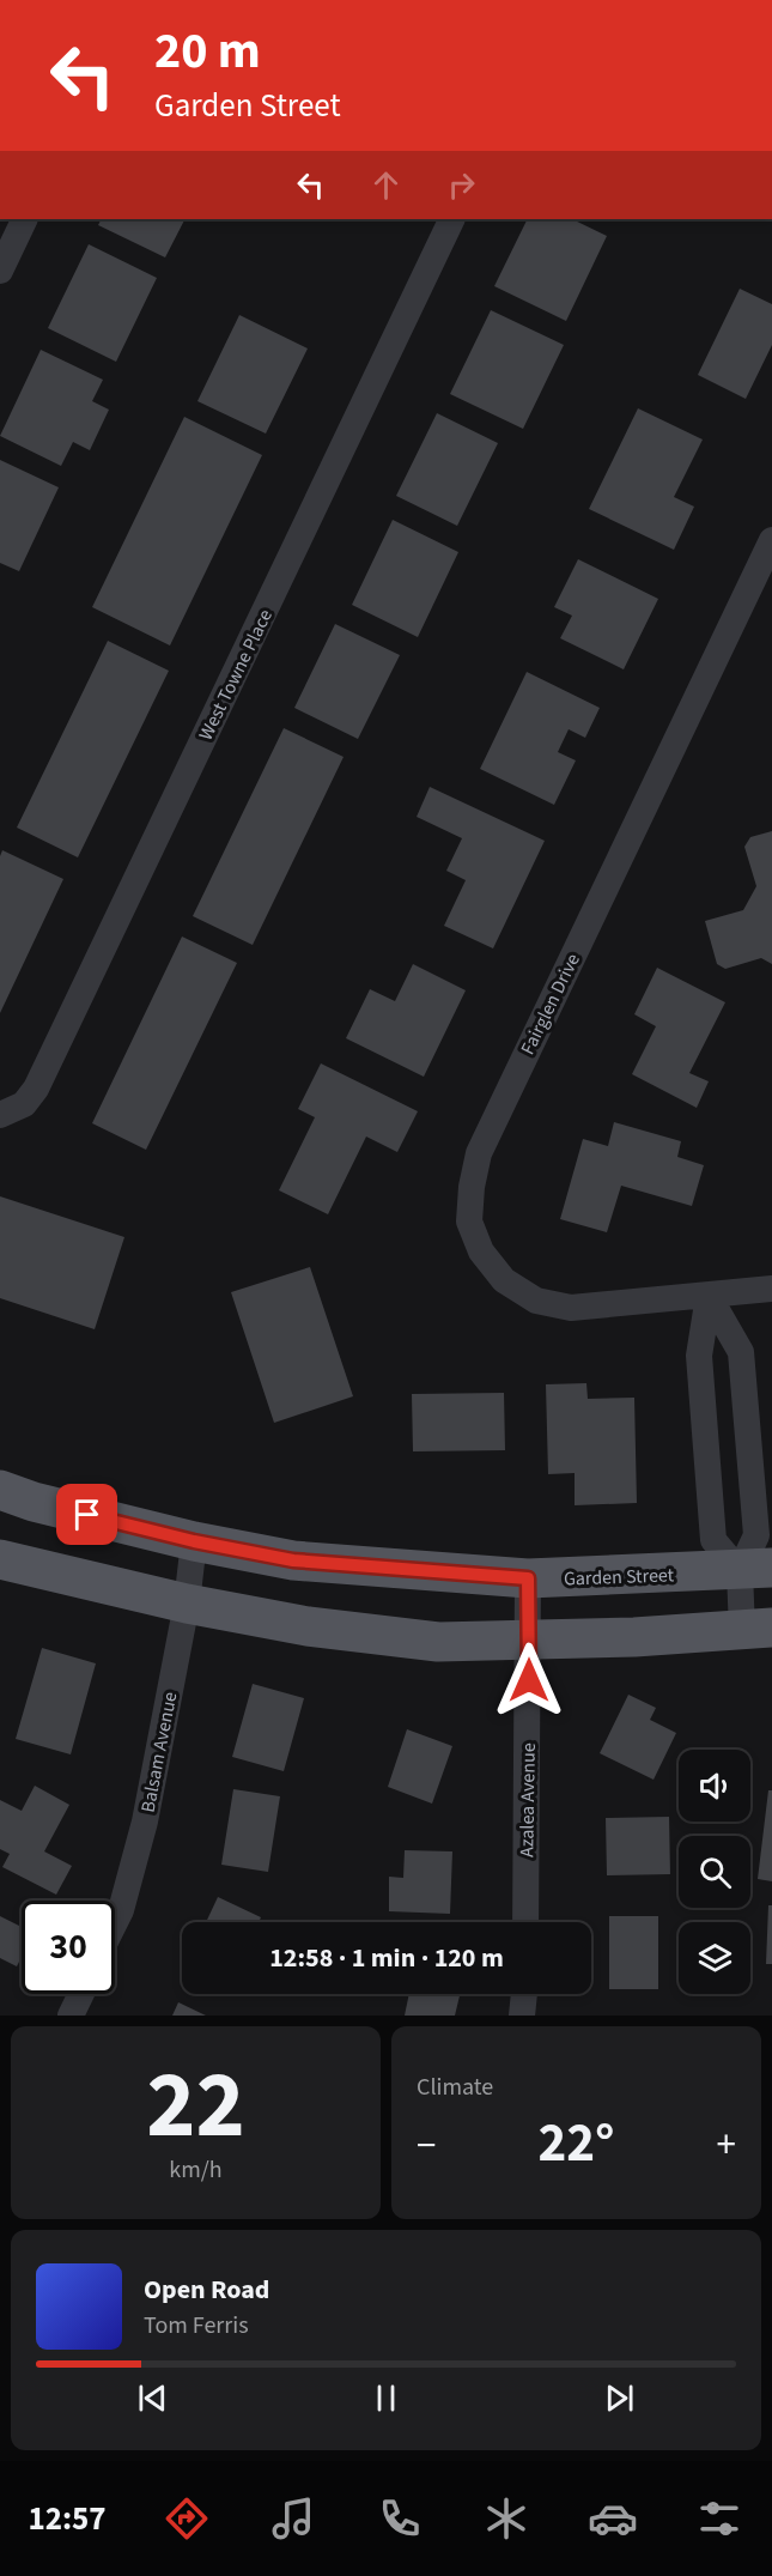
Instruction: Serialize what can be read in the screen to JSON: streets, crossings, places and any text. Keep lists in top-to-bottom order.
{
  "streets": {
    "main road": ["Garden Street"],
    "street": [
      "West Towne Place",
      "Fairglen Drive",
      "Balsam Avenue",
      "Azalea Avenue"
    ]
  },
  "crossings": [
    ["Garden Street", "Balsam Avenue"],
    ["Garden Street", "Azalea Avenue"]
  ],
  "page": {
    "turn": ["20 m", "Garden Street"],
    "limit": "30",
    "trip": "12:58 · 1 min · 120 m",
    "tile": [
      ["22", "km/h"],
      "Climate"
    ],
    "heat": ["−", "22°", "+"],
    "song": ["Open Road", "Tom Ferris"],
    "tabs": "12:57"
  }
}
